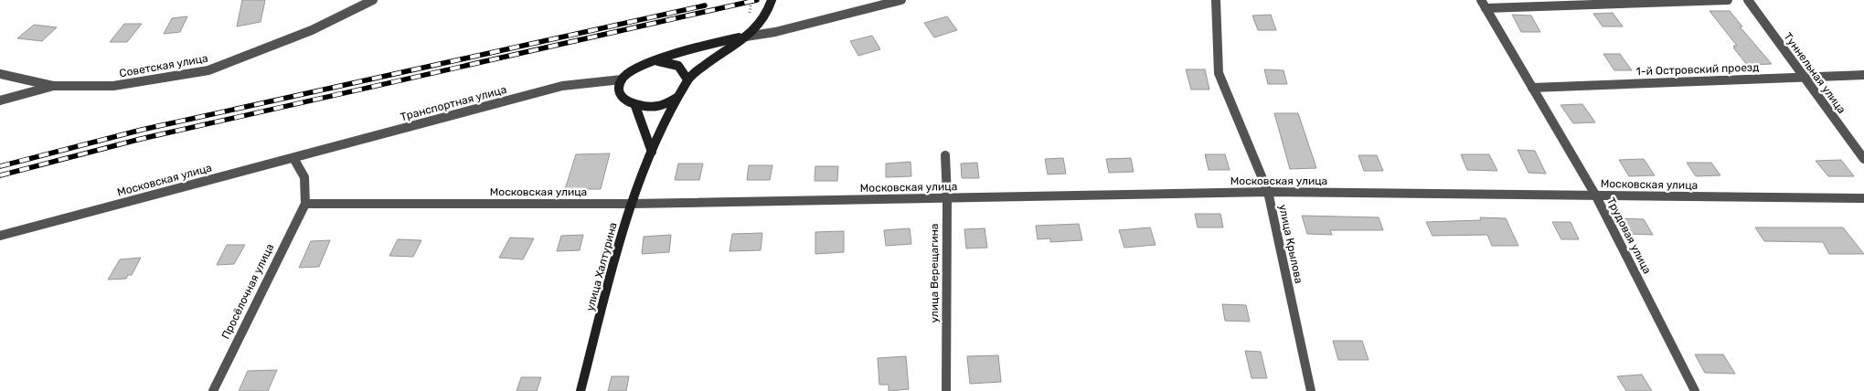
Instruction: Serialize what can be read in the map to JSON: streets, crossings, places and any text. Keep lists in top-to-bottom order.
{
  "streets": {
    "main road": ["улица Халтурина"],
    "street": [
      "Советская улица",
      "1-й Островский проезд",
      "Туннельная улица",
      "Транспортная улица",
      "Московская улица",
      "Трудовая улица",
      "улица Крылова",
      "улица Верещагина",
      "Просёлочная улица"
    ]
  },
  "crossings": [
    ["1-й Островский проезд", "Туннельная улица"],
    ["1-й Островский проезд", "Трудовая улица"],
    ["Транспортная улица", "Московская улица"],
    ["Транспортная улица", "улица Халтурина"],
    ["Московская улица", "Трудовая улица"],
    ["Московская улица", "улица Крылова"],
    ["Московская улица", "улица Халтурина"],
    ["Московская улица", "улица Верещагина"],
    ["Московская улица", "Просёлочная улица"]
  ]
}
